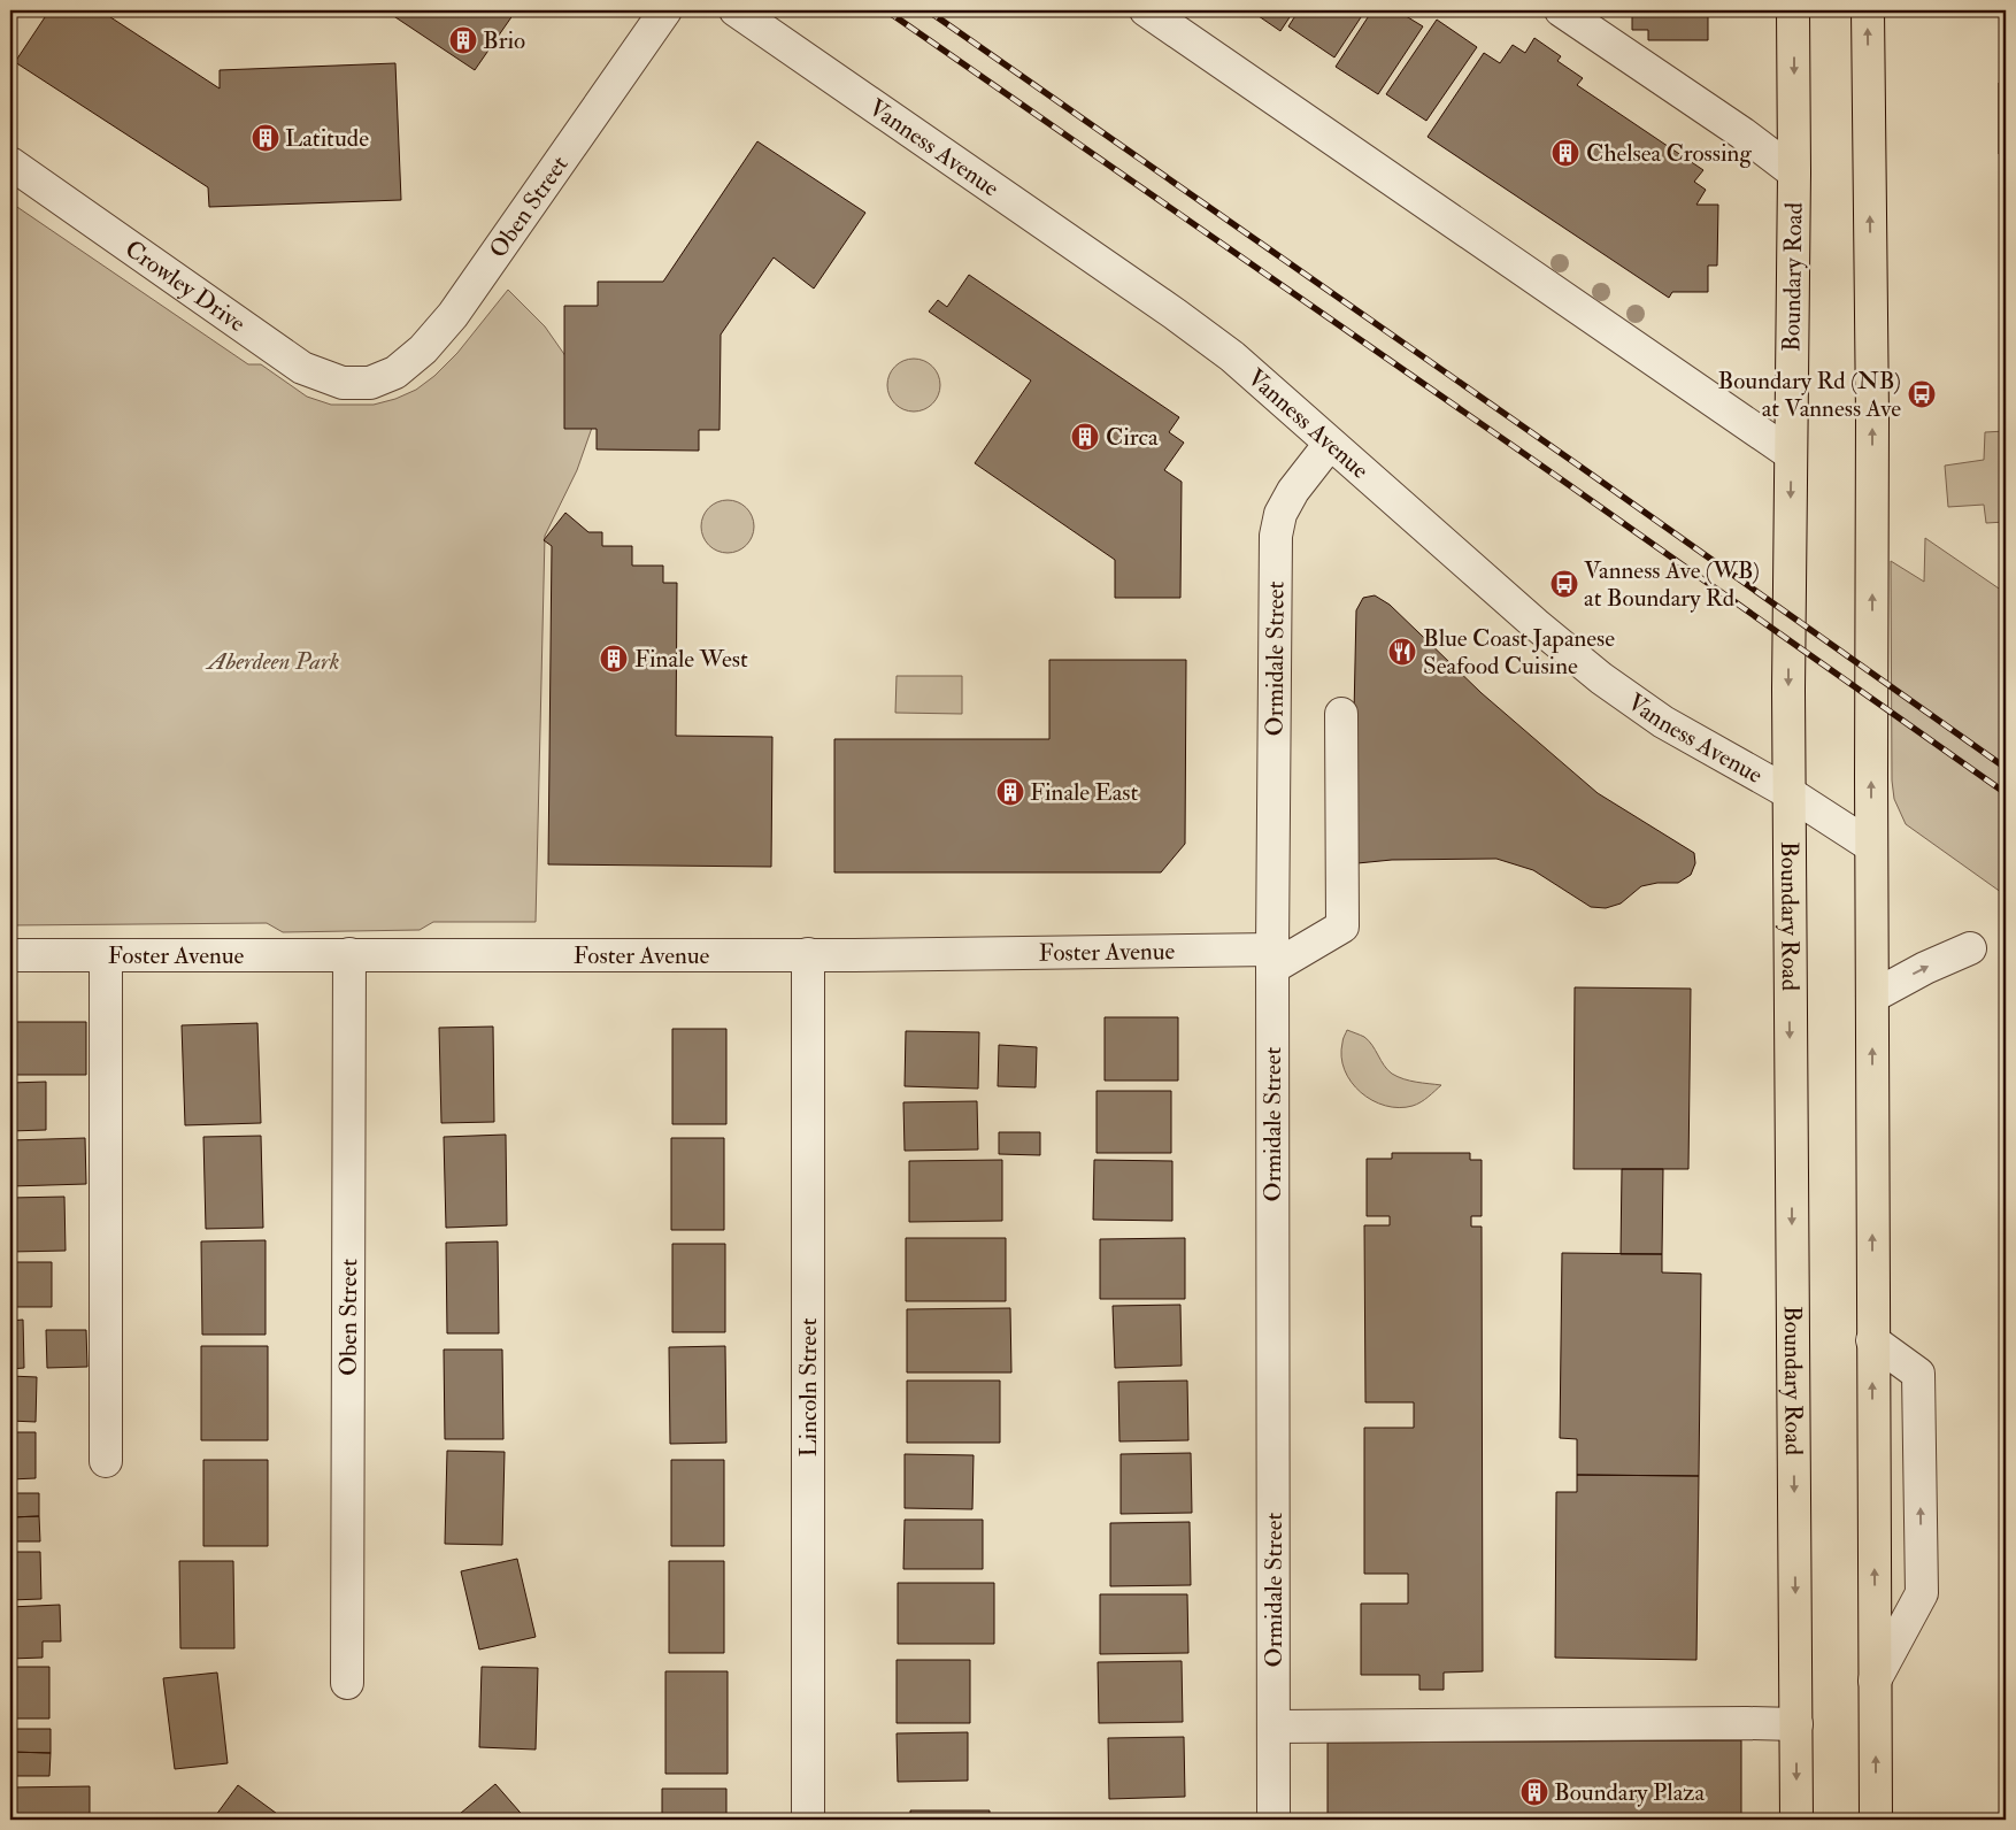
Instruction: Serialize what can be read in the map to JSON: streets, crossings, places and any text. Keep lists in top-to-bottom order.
{
  "streets": {
    "main road": ["Boundary Road"],
    "street": [
      "Vanness Avenue",
      "Oben Street",
      "Crowley Drive",
      "Ormidale Street",
      "Foster Avenue",
      "Lincoln Street"
    ]
  },
  "crossings": [
    ["Vanness Avenue", "Boundary Road"],
    ["Vanness Avenue", "Ormidale Street"],
    ["Oben Street", "Crowley Drive"],
    ["Oben Street", "Foster Avenue"],
    ["Ormidale Street", "Foster Avenue"],
    ["Foster Avenue", "Lincoln Street"]
  ],
  "parks": ["Aberdeen Park"],
  "places": {
    "building": [
      "Brio",
      "Latitude",
      "Chelsea Crossing",
      "Circa",
      "Finale West",
      "Finale East",
      "Boundary Plaza"
    ],
    "bus stop": ["Boundary Rd (NB) at Vanness Ave", "Vanness Ave (WB) at Boundary Rd"],
    "restaurant": ["Blue Coast Japanese Seafood Cuisine"]
  }
}
